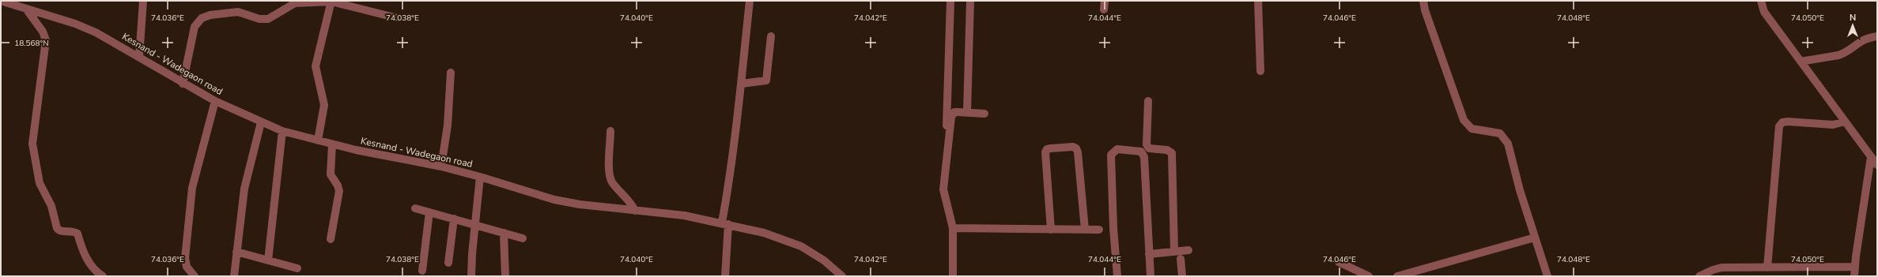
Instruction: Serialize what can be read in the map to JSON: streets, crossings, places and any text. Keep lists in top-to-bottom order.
{
  "streets": {
    "street": ["Kesnand - Wadegaon road"]
  },
  "north": "top",
  "coordinates": [
    "74.036°E",
    "74.038°E",
    "74.040°E",
    "74.042°E",
    "74.044°E",
    "74.046°E",
    "74.048°E",
    "74.050°E",
    "18.568°N"
  ]
}
